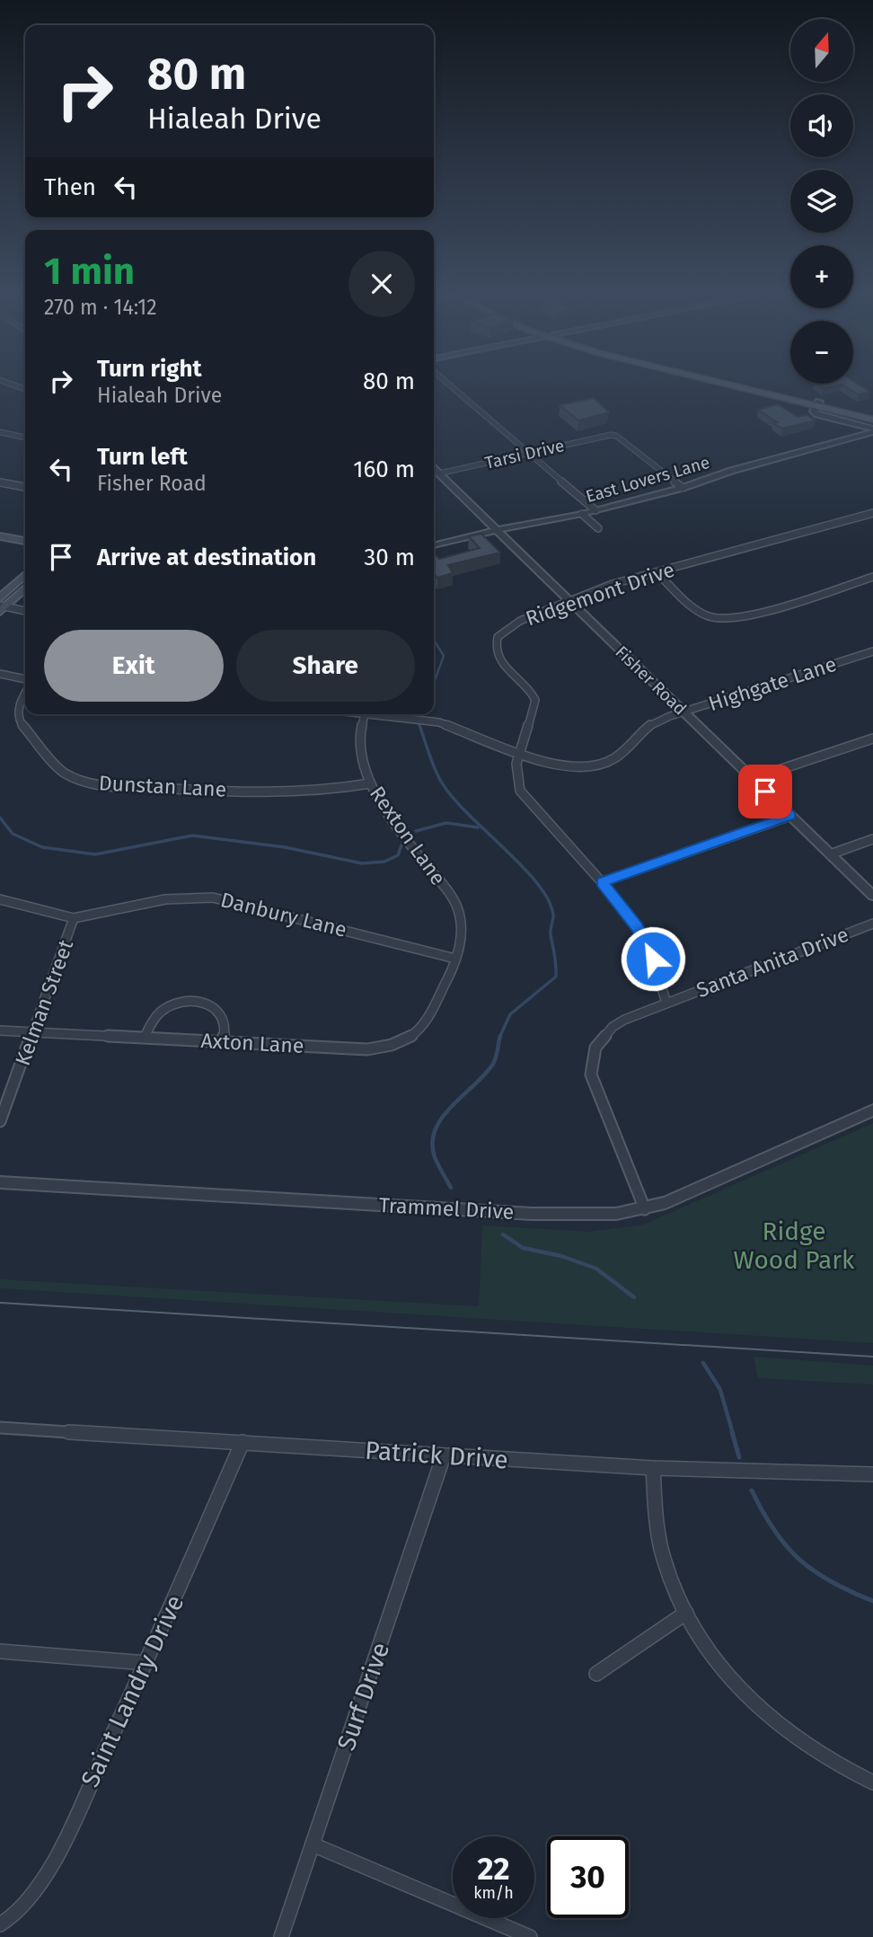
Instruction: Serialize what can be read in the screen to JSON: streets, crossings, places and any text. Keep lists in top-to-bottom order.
{
  "streets": {
    "street": [
      "Tarsi Drive",
      "East Lovers Lane",
      "Ridgemont Drive",
      "Fisher Road",
      "Highgate Lane",
      "Dunstan Lane",
      "Rexton Lane",
      "Danbury Lane",
      "Santa Anita Drive",
      "Kelman Street",
      "Axton Lane",
      "Trammel Drive",
      "Patrick Drive",
      "Saint Landry Drive",
      "Surf Drive"
    ]
  },
  "crossings": [
    ["Tarsi Drive", "East Lovers Lane"],
    ["Tarsi Drive", "Fisher Road"],
    ["East Lovers Lane", "Fisher Road"],
    ["Ridgemont Drive", "Fisher Road"],
    ["Ridgemont Drive", "Highgate Lane"],
    ["Ridgemont Drive", "Santa Anita Drive"],
    ["Fisher Road", "Highgate Lane"],
    ["Dunstan Lane", "Rexton Lane"],
    ["Rexton Lane", "Danbury Lane"],
    ["Rexton Lane", "Axton Lane"],
    ["Danbury Lane", "Kelman Street"],
    ["Danbury Lane", "Axton Lane"],
    ["Santa Anita Drive", "Trammel Drive"],
    ["Kelman Street", "Axton Lane"],
    ["Patrick Drive", "Saint Landry Drive"],
    ["Patrick Drive", "Surf Drive"]
  ],
  "parks": ["Ridge Wood Park"],
  "north": "top",
  "page": {
    "map_buttons": ["+", "−"],
    "turn": ["80 m", "Hialeah Drive"],
    "then": "Then",
    "heading": ["1 min", "270 m · 14:12"],
    "list": [
      {
        "name": "Turn right",
        "note": "Hialeah Drive",
        "value": "80 m"
      },
      {
        "name": "Turn left",
        "note": "Fisher Road",
        "value": "160 m"
      },
      {
        "name": "Arrive at destination",
        "value": "30 m"
      }
    ],
    "buttons": ["Exit", "Share"],
    "speed": "22 km/h",
    "limit": "30"
  }
}
